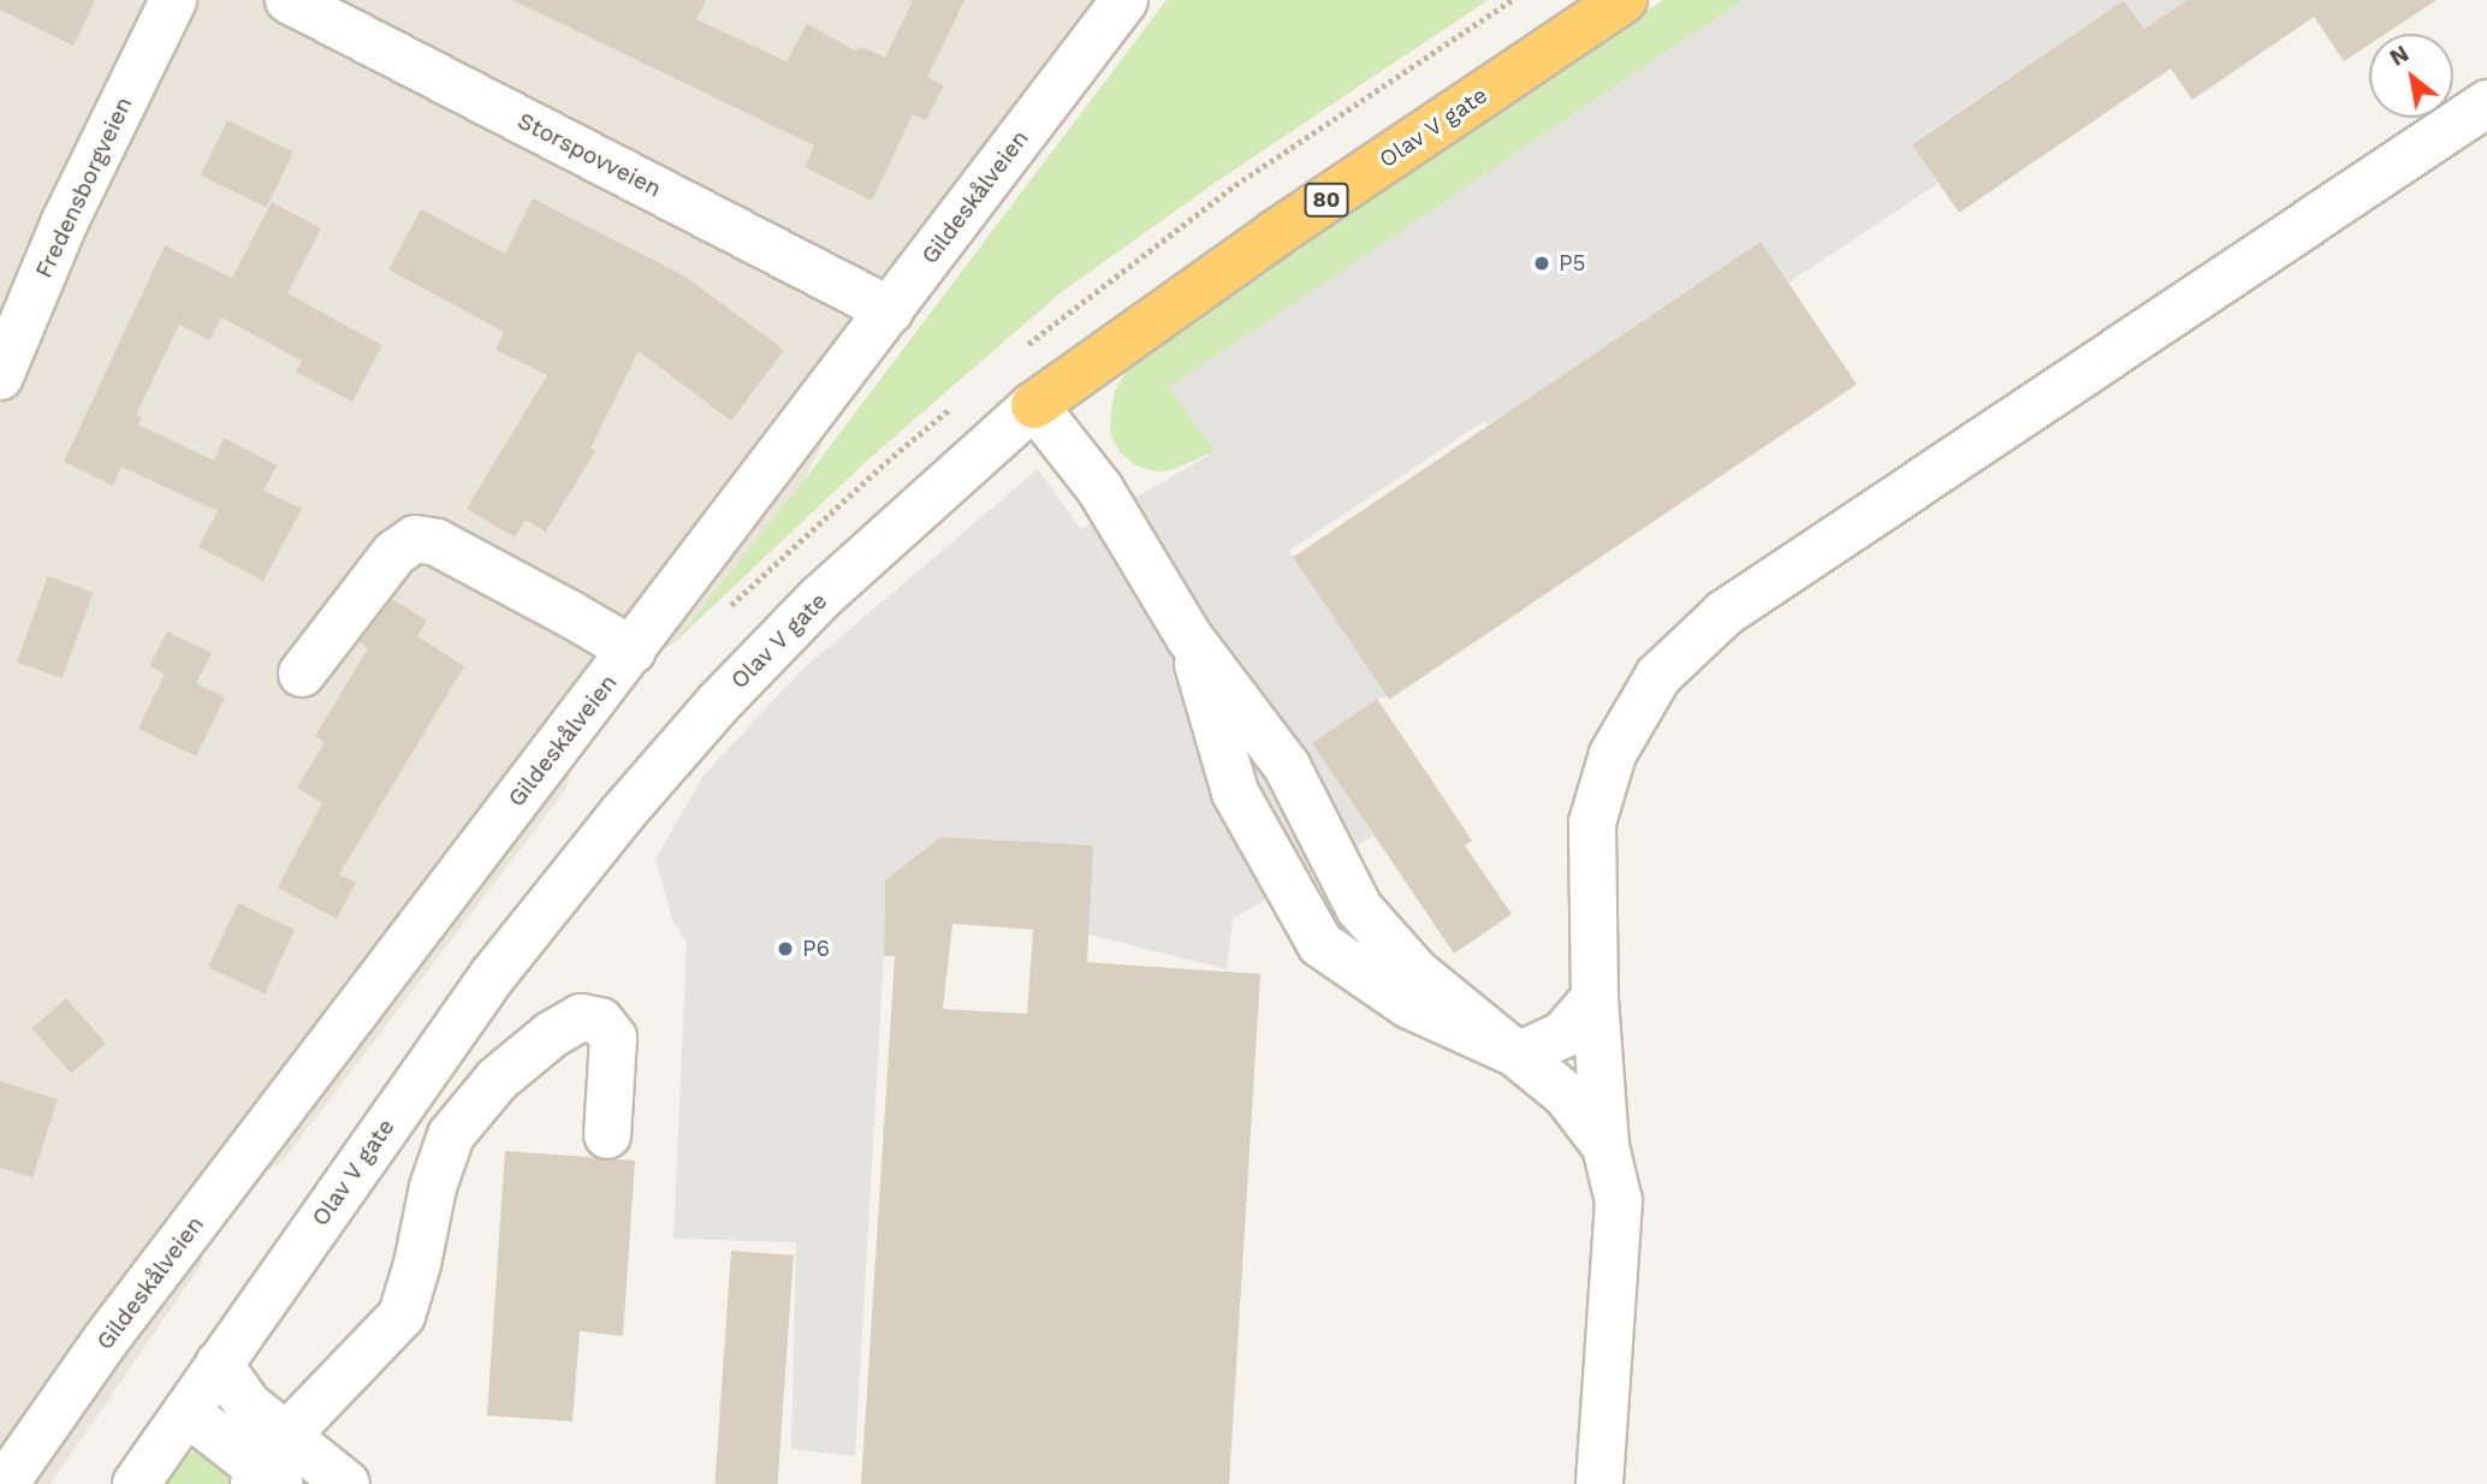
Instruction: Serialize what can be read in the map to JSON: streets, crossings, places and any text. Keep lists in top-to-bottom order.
{
  "streets": {
    "highway": ["Olav V gate", "80"],
    "street": ["Storspovveien", "Fredensborgveien", "Gildeskålveien"]
  },
  "crossings": [
    ["Storspovveien", "Gildeskålveien"]
  ],
  "places": ["P5", "P6"],
  "north": "top left"
}
